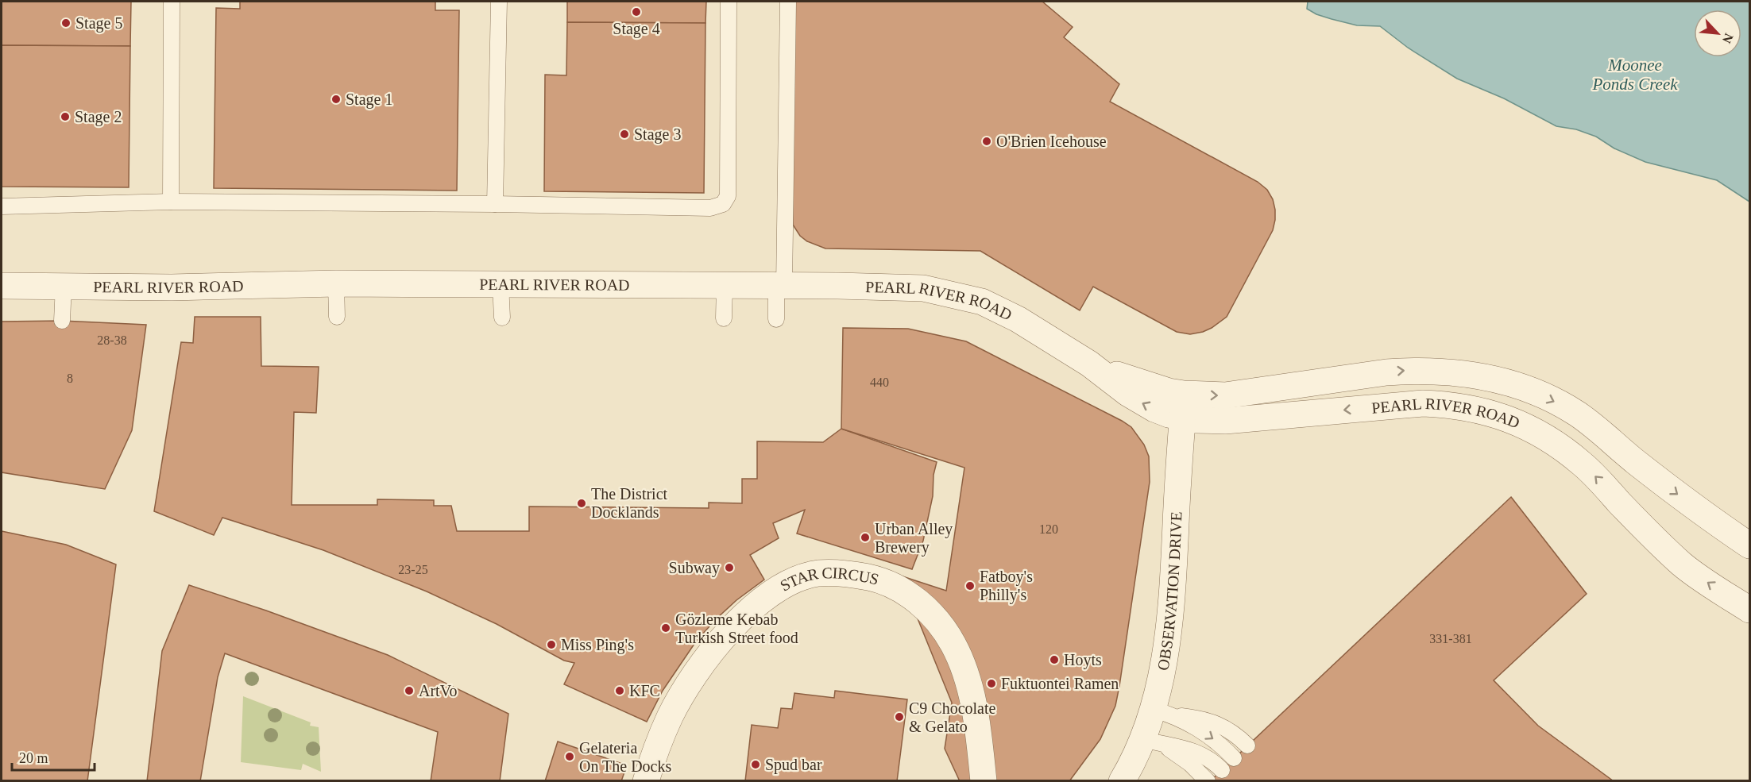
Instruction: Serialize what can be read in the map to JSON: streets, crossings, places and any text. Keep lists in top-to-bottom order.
{
  "streets": {
    "street": ["PEARL RIVER ROAD", "STAR CIRCUS", "OBSERVATION DRIVE"]
  },
  "crossings": [
    ["PEARL RIVER ROAD", "OBSERVATION DRIVE"]
  ],
  "water": ["Moonee Ponds Creek"],
  "places": [
    "Stage 4",
    "Stage 5",
    "Stage 1",
    "Stage 2",
    "Stage 3",
    "O'Brien Icehouse",
    "The District Docklands",
    "Urban Alley Brewery",
    "Subway",
    "Fatboy's Philly's",
    "Gözleme Kebab Turkish Street food",
    "Miss Ping's",
    "Hoyts",
    "Fuktuontei Ramen",
    "ArtVo",
    "KFC",
    "C9 Chocolate & Gelato",
    "Gelateria On The Docks",
    "Spud bar"
  ],
  "house_numbers": [
    "28-38",
    "8",
    "440",
    "120",
    "23-25",
    "331-381"
  ],
  "scale_bar": "20 m",
  "north": "bottom right"
}
